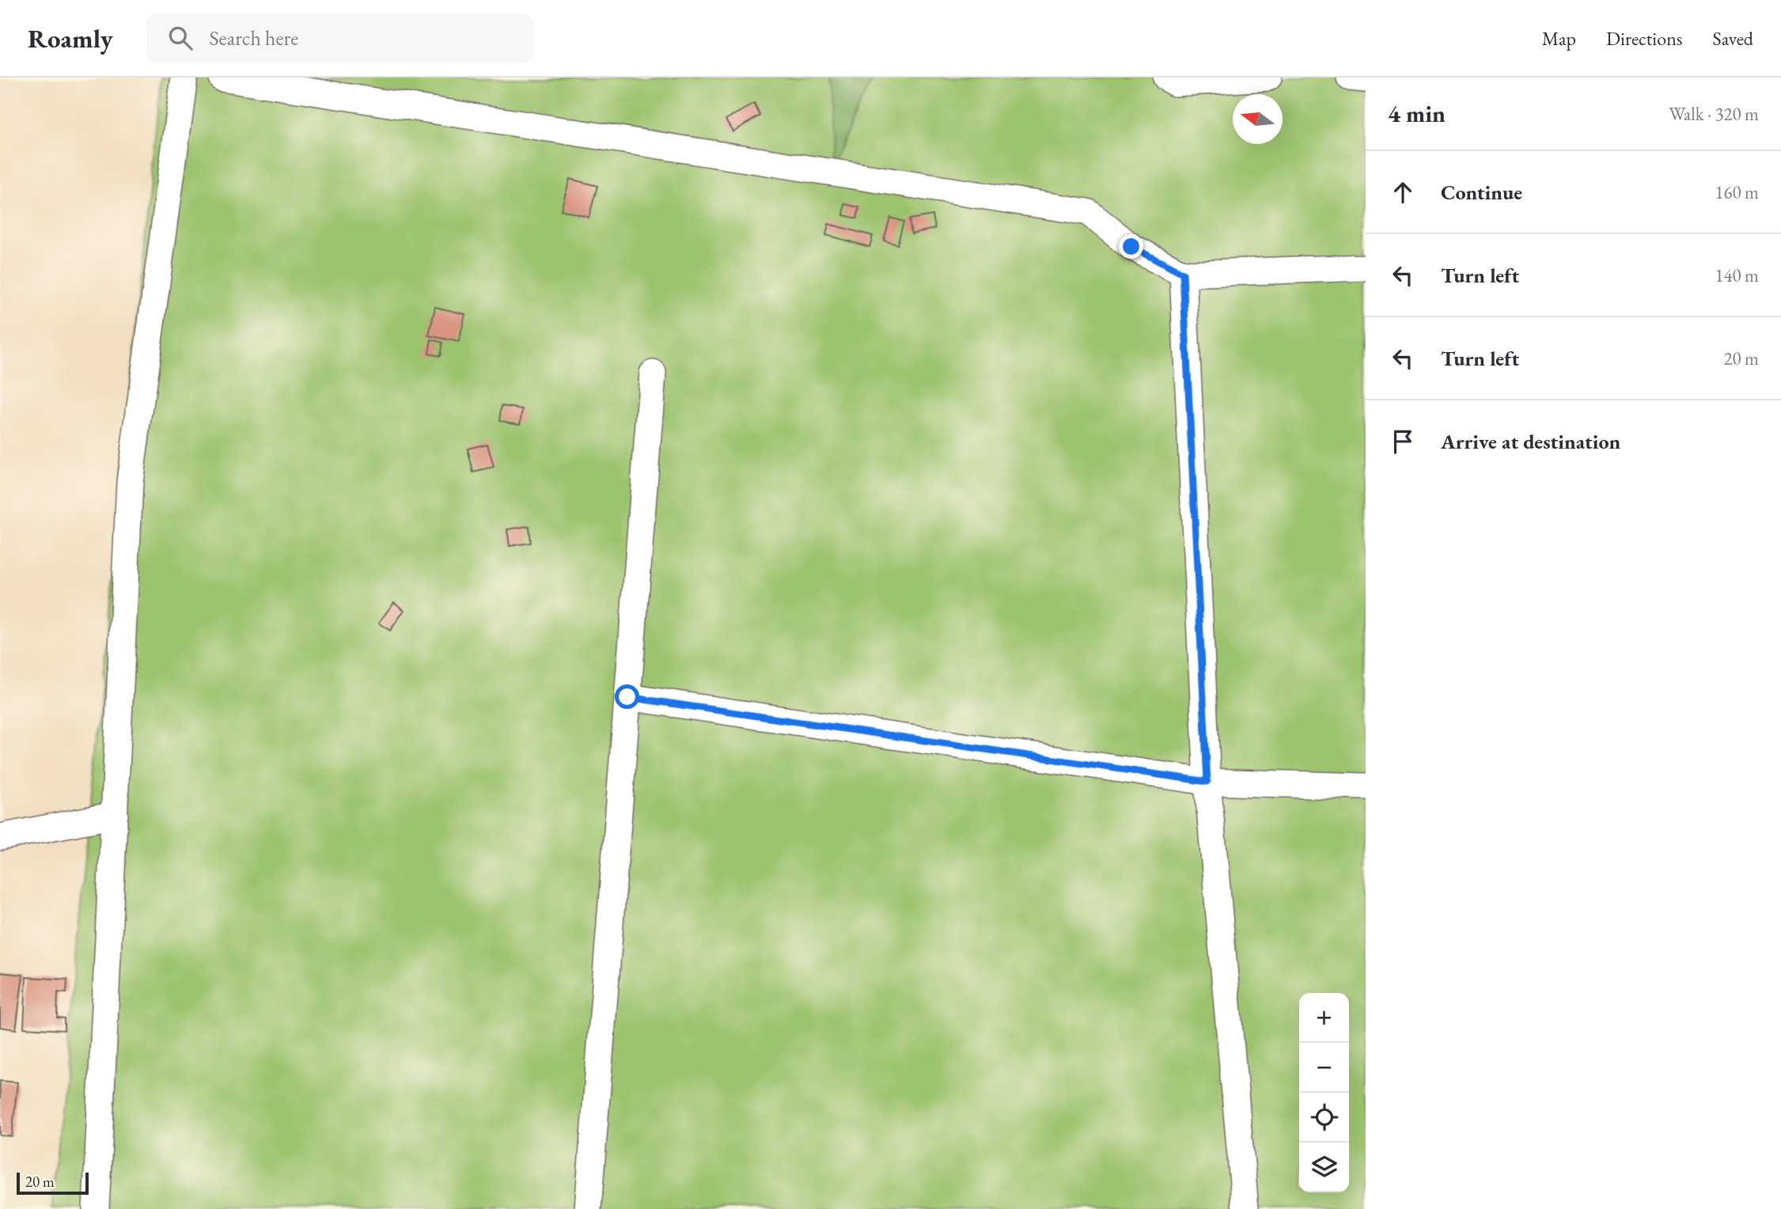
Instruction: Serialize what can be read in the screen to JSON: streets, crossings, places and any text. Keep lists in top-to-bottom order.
{
  "scale_bar": "20 m",
  "north": "left",
  "page": {
    "header": "Roamly",
    "search": "Search here",
    "nav": ["Map", "Directions", "Saved"],
    "heading": ["4 min", "Walk · 320 m"],
    "list": [
      ["Continue", "160 m"],
      ["Turn left", "140 m"],
      ["Turn left", "20 m"],
      "Arrive at destination"
    ],
    "map_buttons": ["+", "−"],
    "scale": "20 m"
  }
}
